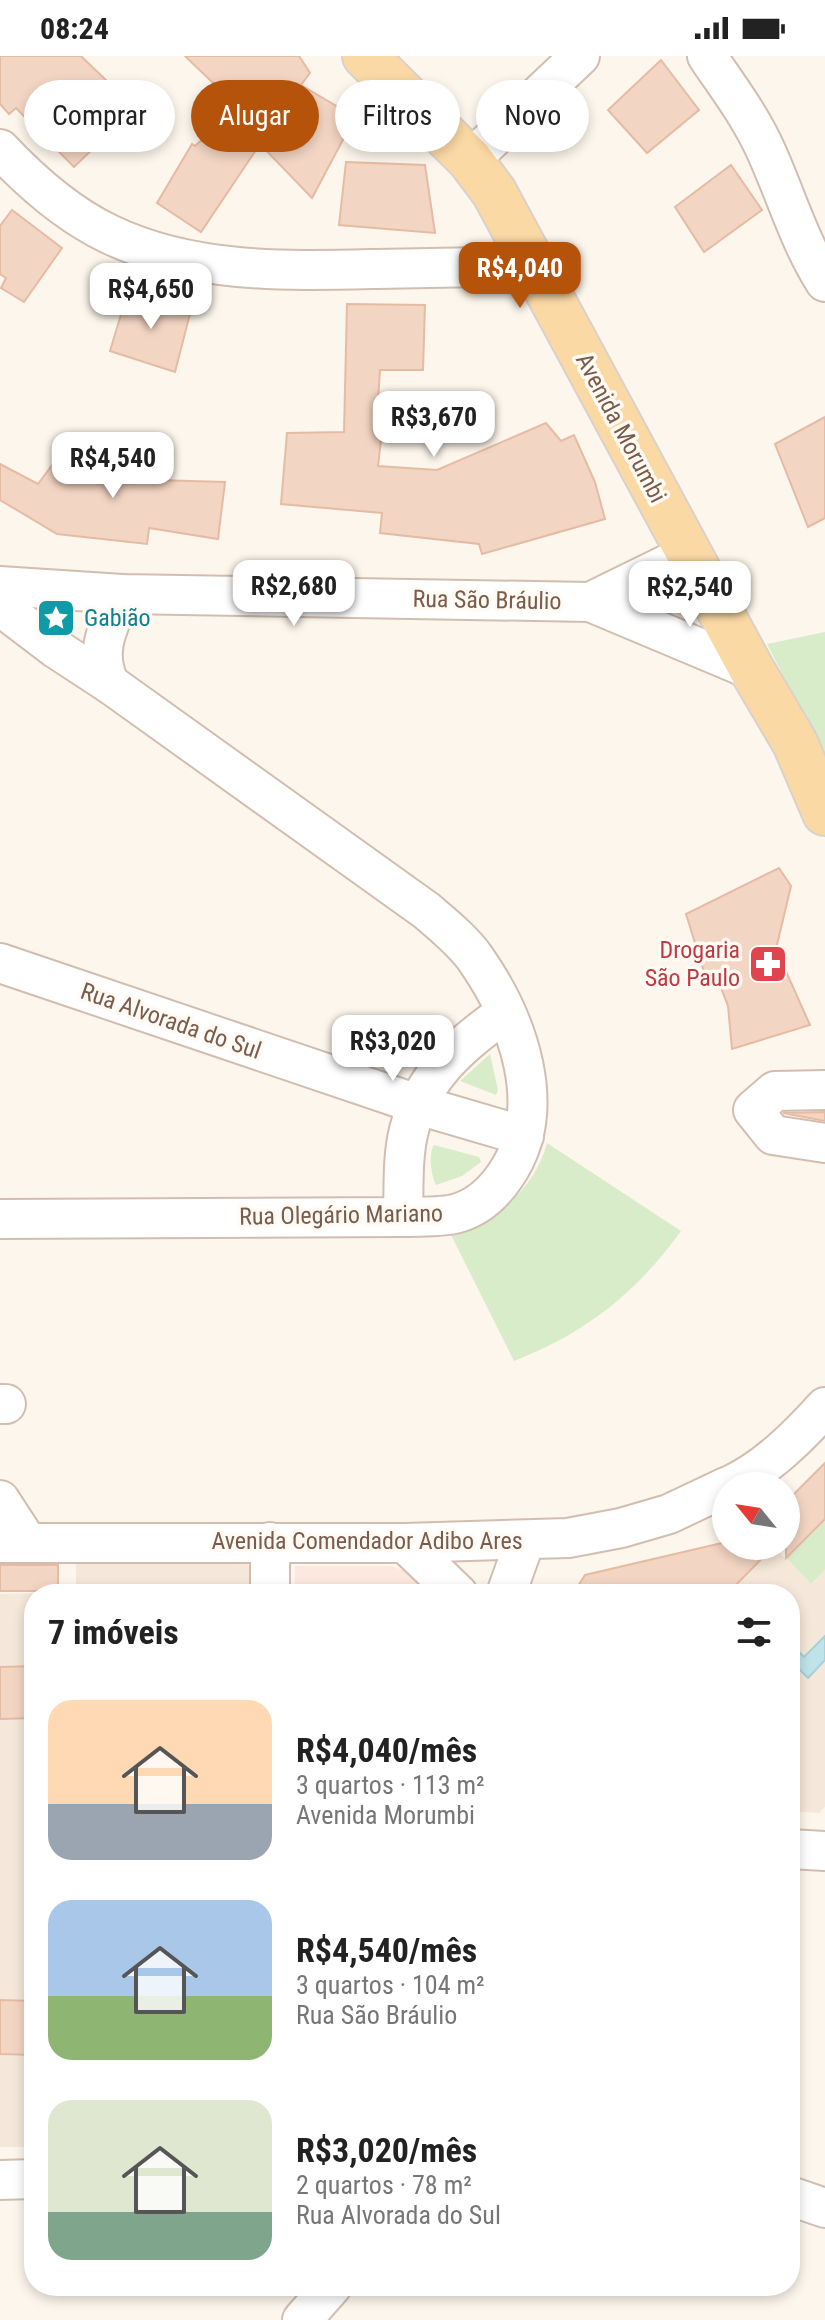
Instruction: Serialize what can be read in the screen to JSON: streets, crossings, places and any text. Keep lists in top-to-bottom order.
{
  "streets": {
    "main road": ["Avenida Morumbi"],
    "street": [
      "Rua São Bráulio",
      "Rua Alvorada do Sul",
      "Rua Olegário Mariano",
      "Avenida Comendador Adibo Ares"
    ]
  },
  "crossings": [
    ["Avenida Morumbi", "Rua São Bráulio"],
    ["Rua Alvorada do Sul", "Rua Olegário Mariano"]
  ],
  "places": {
    "place": ["Gabião"],
    "pharmacy": ["Drogaria São Paulo"]
  },
  "north": "top left",
  "page": {
    "status": "08:24",
    "chip": [
      "Comprar",
      "Alugar",
      "Filtros",
      "Novo"
    ],
    "price": [
      "R$4,040",
      "R$4,650",
      "R$3,670",
      "R$4,540",
      "R$2,680",
      "R$2,540",
      "R$3,020"
    ],
    "heading": "7 imóveis",
    "list": [
      {
        "name": "R$4,040/mês",
        "note": "3 quartos · 113 m² · Avenida Morumbi"
      },
      {
        "name": "R$4,540/mês",
        "note": "3 quartos · 104 m² · Rua São Bráulio"
      },
      {
        "name": "R$3,020/mês",
        "note": "2 quartos · 78 m² · Rua Alvorada do Sul"
      }
    ]
  }
}
